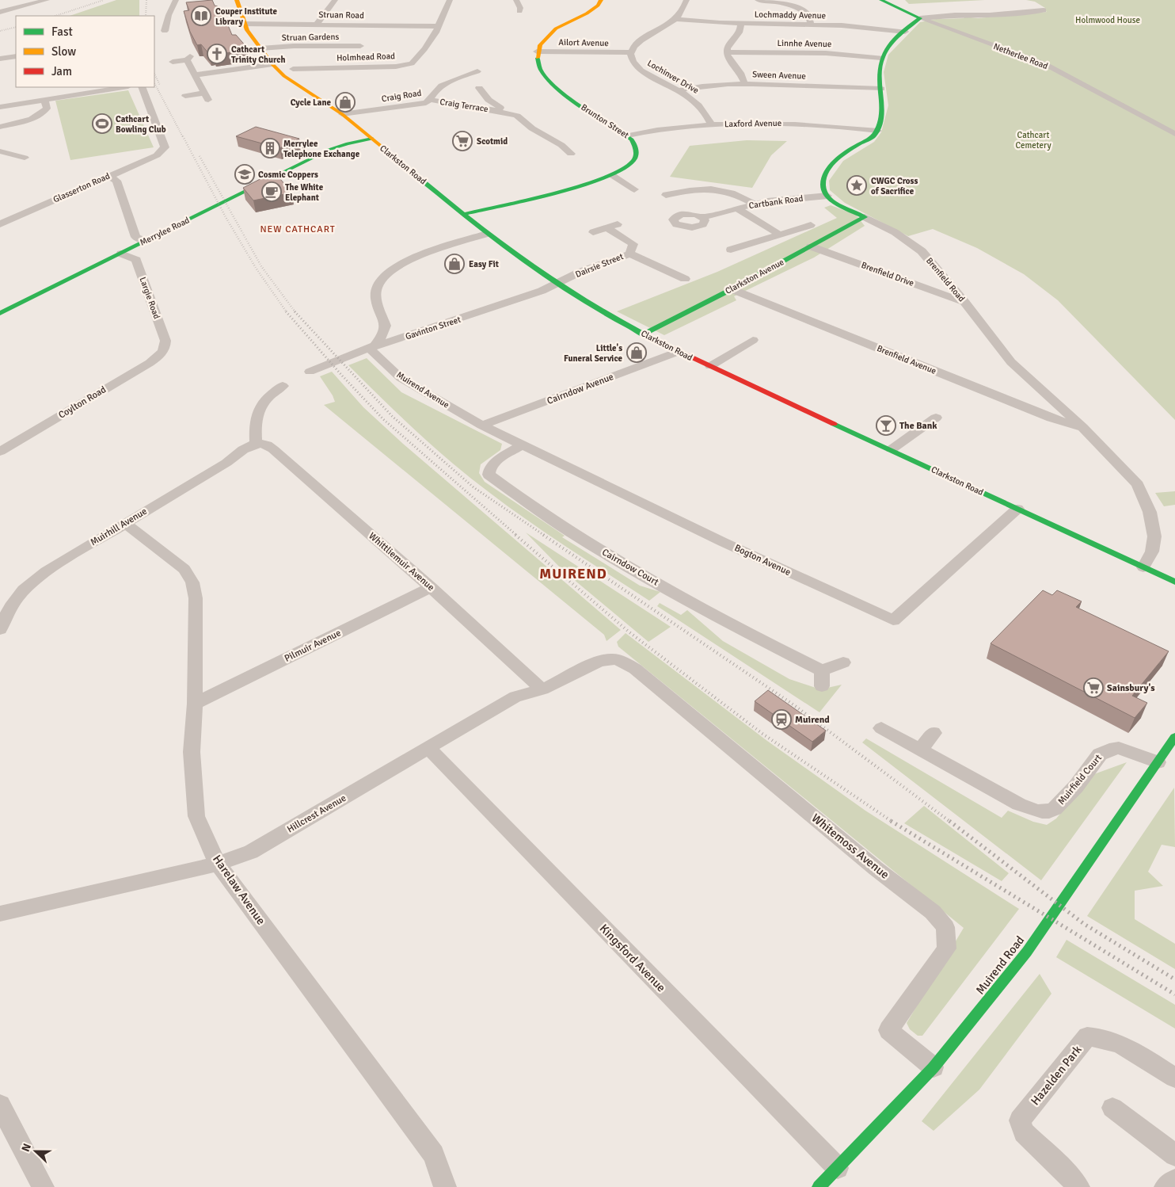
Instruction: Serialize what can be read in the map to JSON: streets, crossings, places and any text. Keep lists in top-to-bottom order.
{
  "streets": {
    "street": [
      "Struan Road",
      "Lochmaddy Avenue",
      "Struan Gardens",
      "Ailort Avenue",
      "Linnhe Avenue",
      "Netherlee Road",
      "Holmhead Road",
      "Sween Avenue",
      "Lochinver Drive",
      "Craig Road",
      "Craig Terrace",
      "Brunton Street",
      "Laxford Avenue",
      "Clarkston Road",
      "Glasserton Road",
      "Cartbank Road",
      "Merrylee Road",
      "Dairsie Street",
      "Brenfield Drive",
      "Clarkston Avenue",
      "Brenfield Road",
      "Largie Road",
      "Gavinton Street",
      "Brenfield Avenue",
      "Cairndow Avenue",
      "Muirend Avenue",
      "Coylton Road",
      "Muirhill Avenue",
      "Bogton Avenue",
      "Whittliemuir Avenue",
      "Cairndow Court",
      "Pilmuir Avenue",
      "Muirfield Court",
      "Hillcrest Avenue",
      "Whitemoss Avenue",
      "Harelaw Avenue",
      "Kingsford Avenue",
      "Muirend Road",
      "Hazelden Park"
    ]
  },
  "crossings": [
    ["Struan Road", "Holmhead Road"],
    ["Struan Road", "Clarkston Road"],
    ["Struan Gardens", "Clarkston Road"],
    ["Ailort Avenue", "Lochinver Drive"],
    ["Ailort Avenue", "Brunton Street"],
    ["Sween Avenue", "Lochinver Drive"],
    ["Lochinver Drive", "Laxford Avenue"],
    ["Craig Road", "Craig Terrace"],
    ["Craig Road", "Clarkston Road"],
    ["Brunton Street", "Laxford Avenue"],
    ["Brunton Street", "Clarkston Road"],
    ["Clarkston Road", "Merrylee Road"],
    ["Clarkston Road", "Dairsie Street"],
    ["Clarkston Road", "Clarkston Avenue"],
    ["Clarkston Road", "Brenfield Road"],
    ["Clarkston Road", "Gavinton Street"],
    ["Clarkston Road", "Cairndow Avenue"],
    ["Clarkston Road", "Bogton Avenue"],
    ["Cartbank Road", "Brenfield Road"],
    ["Merrylee Road", "Largie Road"],
    ["Dairsie Street", "Gavinton Street"],
    ["Brenfield Drive", "Clarkston Avenue"],
    ["Brenfield Drive", "Brenfield Road"],
    ["Clarkston Avenue", "Brenfield Road"],
    ["Clarkston Avenue", "Brenfield Avenue"],
    ["Brenfield Road", "Brenfield Avenue"],
    ["Largie Road", "Coylton Road"],
    ["Gavinton Street", "Muirend Avenue"],
    ["Cairndow Avenue", "Muirend Avenue"],
    ["Cairndow Avenue", "Bogton Avenue"],
    ["Muirend Avenue", "Bogton Avenue"],
    ["Muirhill Avenue", "Whittliemuir Avenue"],
    ["Muirhill Avenue", "Harelaw Avenue"],
    ["Bogton Avenue", "Cairndow Court"],
    ["Whittliemuir Avenue", "Pilmuir Avenue"],
    ["Whittliemuir Avenue", "Hillcrest Avenue"],
    ["Pilmuir Avenue", "Harelaw Avenue"],
    ["Muirfield Court", "Muirend Road"],
    ["Hillcrest Avenue", "Whitemoss Avenue"],
    ["Hillcrest Avenue", "Harelaw Avenue"],
    ["Hillcrest Avenue", "Kingsford Avenue"],
    ["Whitemoss Avenue", "Muirend Road"],
    ["Kingsford Avenue", "Muirend Road"]
  ],
  "districts": ["NEW CATHCART", "MUIREND"],
  "parks": ["Holmwood House", "Cathcart Cemetery"],
  "places": {
    "library": ["Couper Institute Library"],
    "church": ["Cathcart Trinity Church"],
    "shop": ["Cycle Lane", "Easy Fit", "Little's Funeral Service"],
    "sports": ["Cathcart Bowling Club"],
    "supermarket": ["Scotmid", "Sainsbury's"],
    "building": ["Merrylee Telephone Exchange"],
    "school or university": ["Cosmic Coppers"],
    "place": ["CWGC Cross of Sacrifice"],
    "cafe": ["The White Elephant"],
    "bar": ["The Bank"],
    "station": ["Muirend"]
  },
  "legend": ["Fast", "Slow", "Jam"],
  "north": "left"
}
